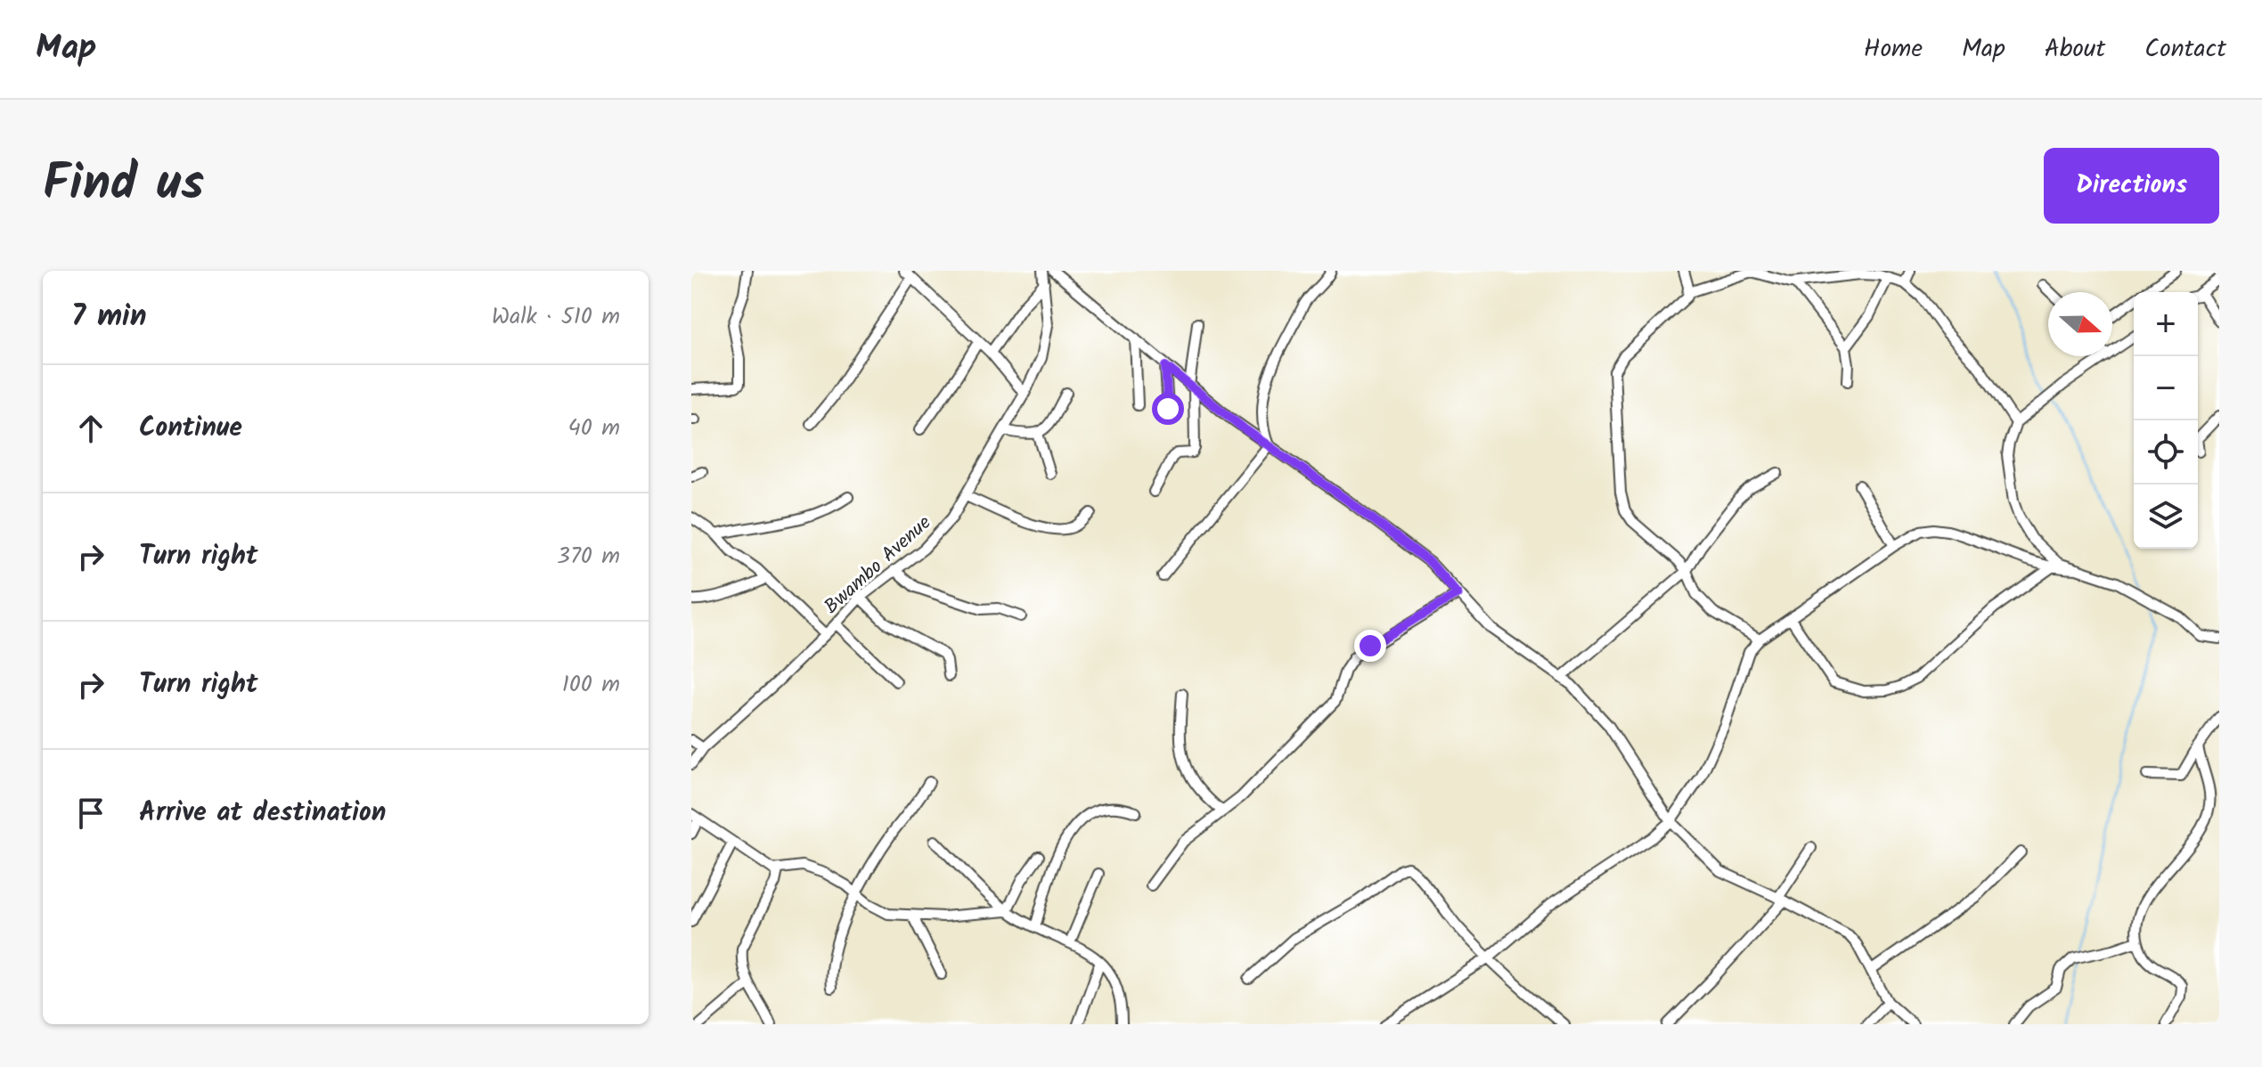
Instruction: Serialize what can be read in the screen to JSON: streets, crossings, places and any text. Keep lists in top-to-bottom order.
{
  "streets": {
    "street": ["Bwambo Avenue"]
  },
  "north": "right",
  "page": {
    "header": "Map",
    "nav": [
      "Home",
      "Map",
      "About",
      "Contact"
    ],
    "title": "Find us",
    "buttons": "Directions",
    "heading": ["7 min", "Walk · 510 m"],
    "map_buttons": ["+", "−"],
    "list": [
      ["Continue", "40 m"],
      ["Turn right", "370 m"],
      ["Turn right", "100 m"],
      "Arrive at destination"
    ]
  }
}
